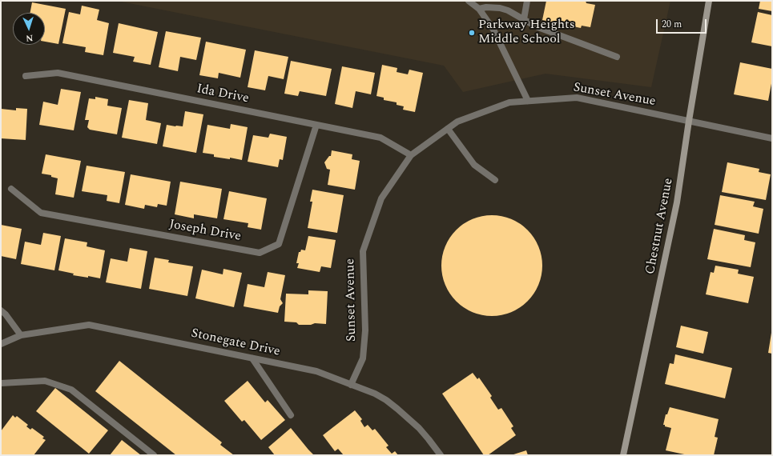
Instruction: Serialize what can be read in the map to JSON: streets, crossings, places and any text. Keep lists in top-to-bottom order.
{
  "streets": {
    "main road": ["Chestnut Avenue"],
    "street": [
      "Ida Drive",
      "Sunset Avenue",
      "Joseph Drive",
      "Stonegate Drive"
    ]
  },
  "crossings": [
    ["Ida Drive", "Sunset Avenue"],
    ["Ida Drive", "Joseph Drive"],
    ["Sunset Avenue", "Chestnut Avenue"],
    ["Sunset Avenue", "Stonegate Drive"]
  ],
  "places": ["Parkway Heights Middle School"],
  "scale_bar": "20 m",
  "north": "bottom"
}
